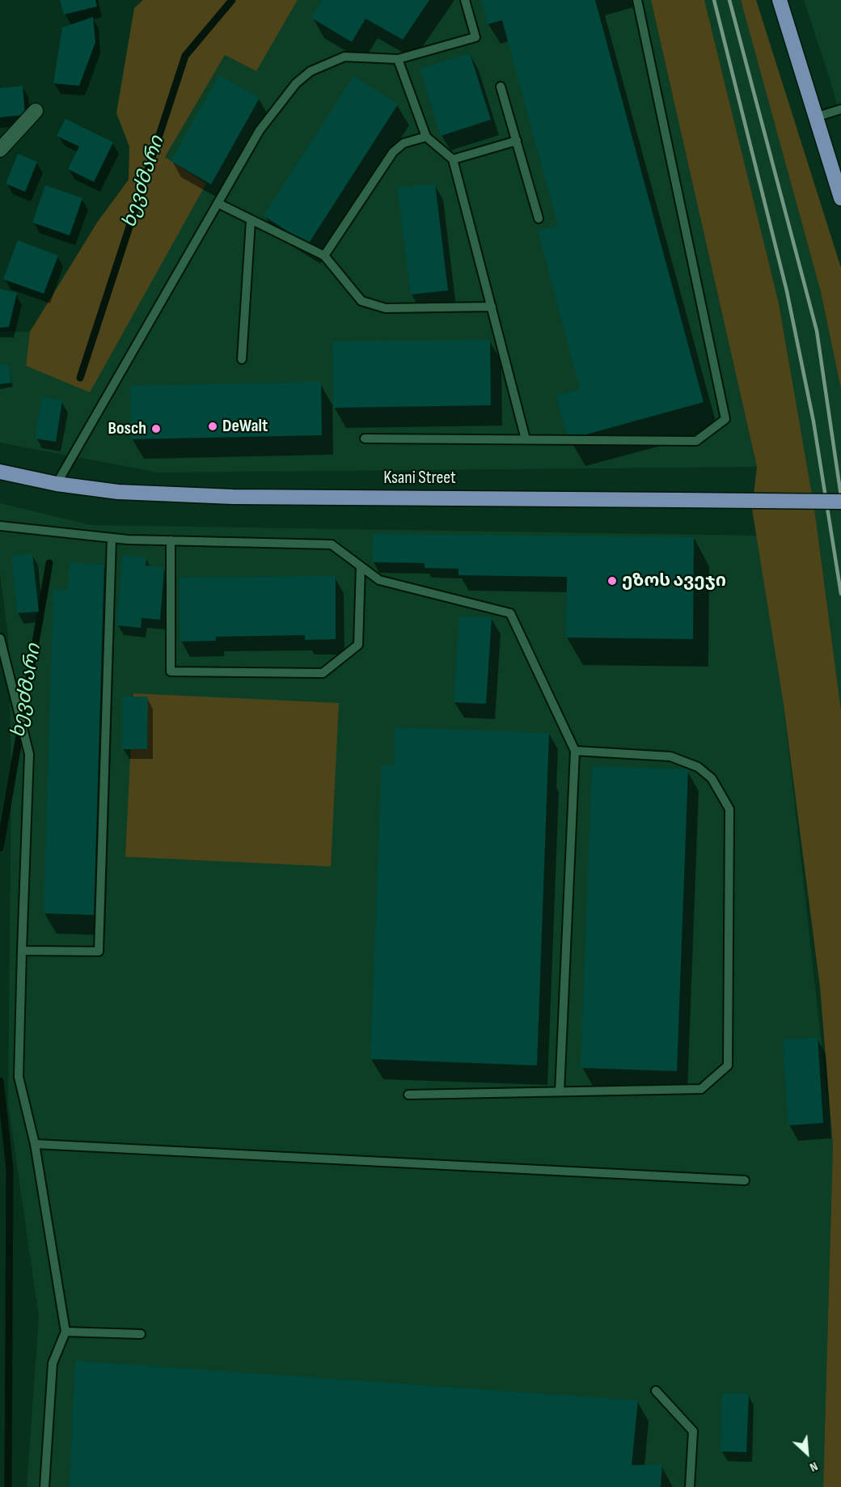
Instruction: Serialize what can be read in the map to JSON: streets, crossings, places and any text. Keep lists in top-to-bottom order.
{
  "streets": {
    "main road": ["Ksani Street"]
  },
  "water": ["ხევძმარი"],
  "places": ["DeWalt", "Bosch", "ეზოს ავეჯი"],
  "north": "bottom right"
}
